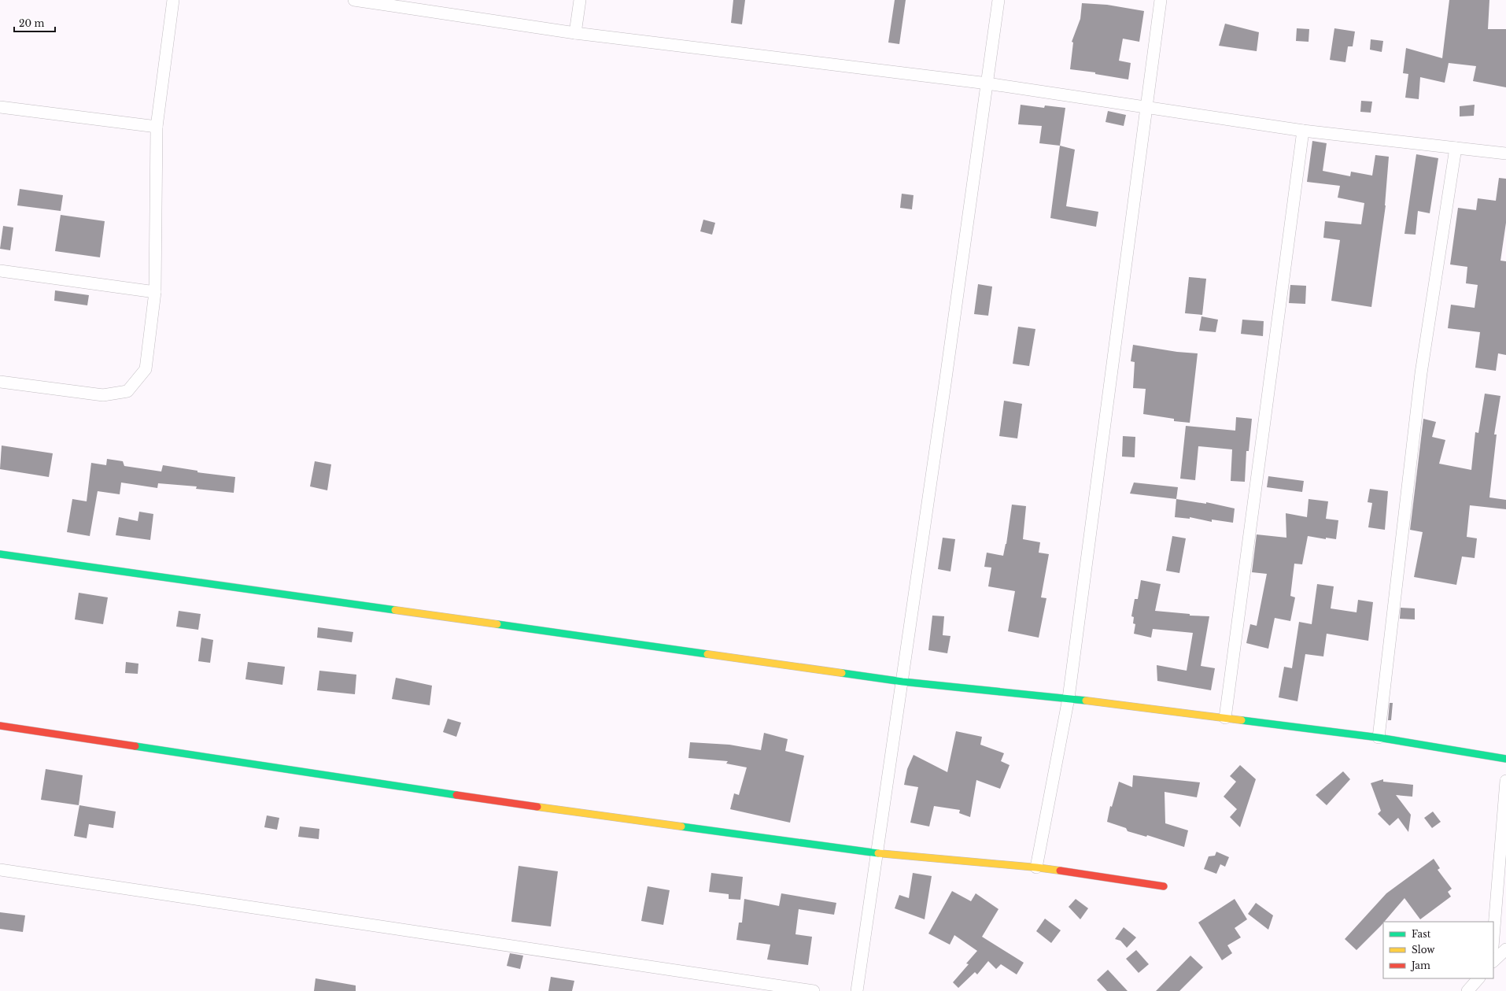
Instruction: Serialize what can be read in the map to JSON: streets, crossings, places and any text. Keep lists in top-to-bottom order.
{
  "legend": ["Fast", "Slow", "Jam"],
  "scale_bar": "20 m"
}
